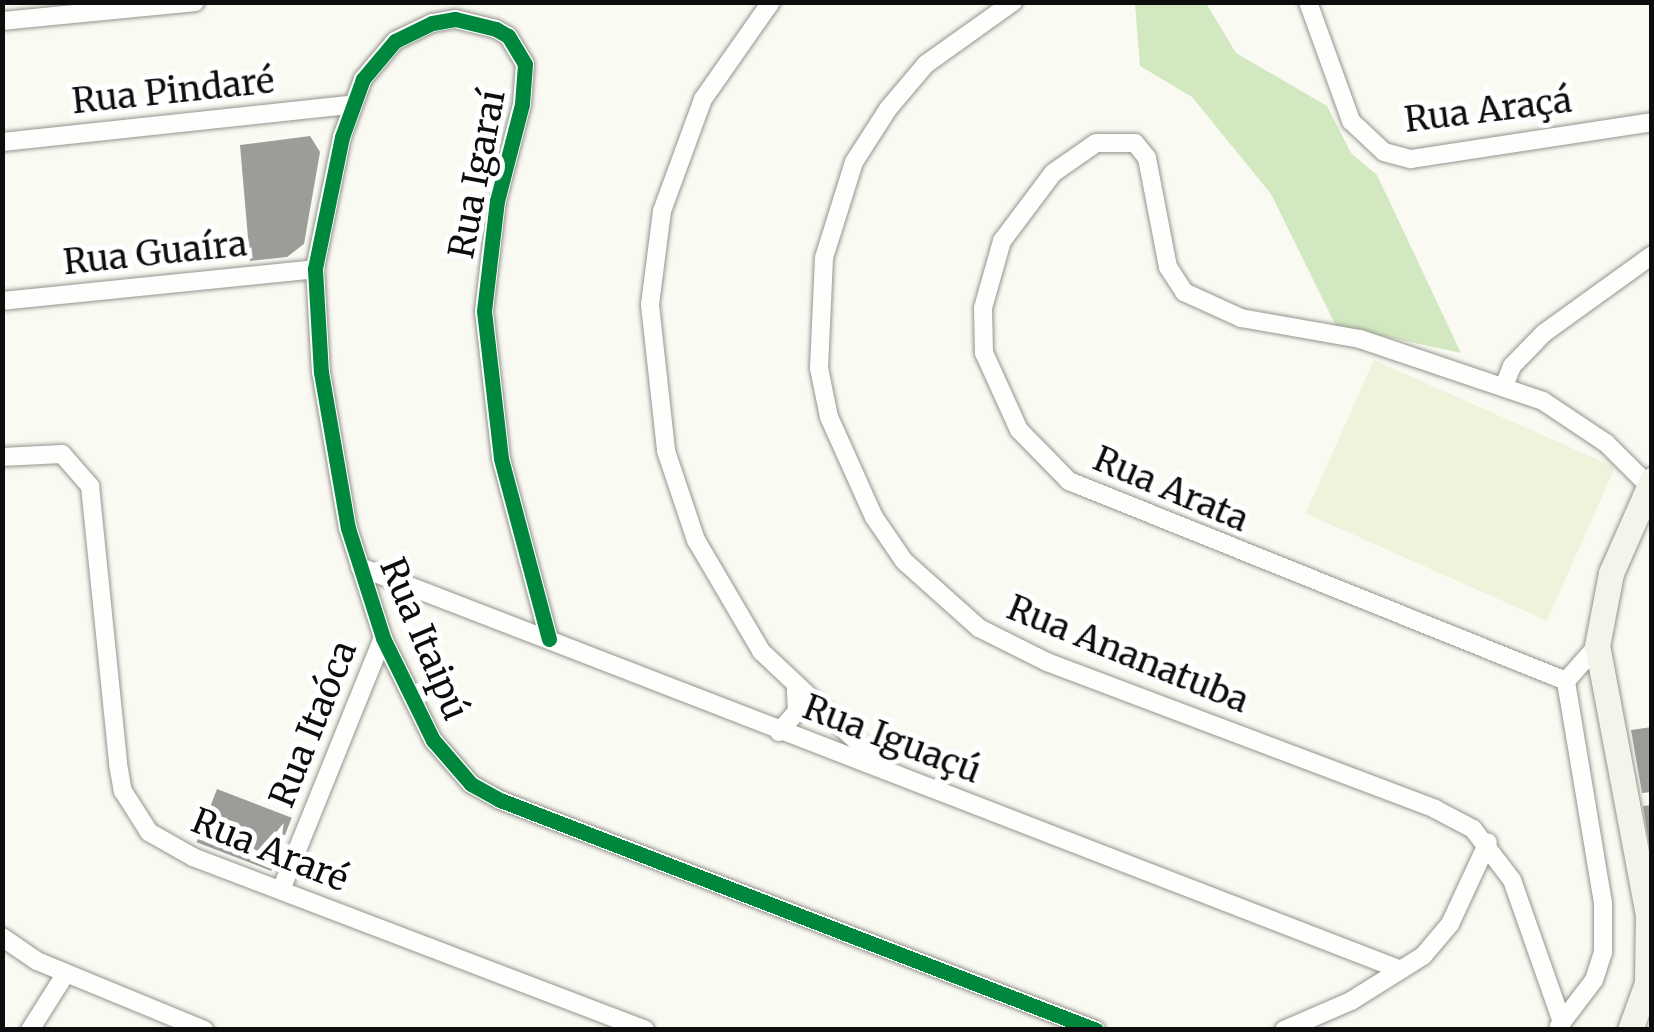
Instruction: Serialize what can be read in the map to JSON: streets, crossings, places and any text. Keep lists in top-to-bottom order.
{
  "streets": {
    "street": [
      "Rua Pindaré",
      "Rua Araçá",
      "Rua Igaraí",
      "Rua Guaíra",
      "Rua Arata",
      "Rua Itaipú",
      "Rua Ananatuba",
      "Rua Itaóca",
      "Rua Iguaçú",
      "Rua Araré"
    ]
  },
  "crossings": [
    ["Rua Pindaré", "Rua Itaipú"],
    ["Rua Igaraí", "Rua Itaipú"],
    ["Rua Igaraí", "Rua Iguaçú"],
    ["Rua Guaíra", "Rua Itaipú"],
    ["Rua Itaipú", "Rua Itaóca"],
    ["Rua Itaipú", "Rua Iguaçú"],
    ["Rua Itaóca", "Rua Araré"]
  ]
}
